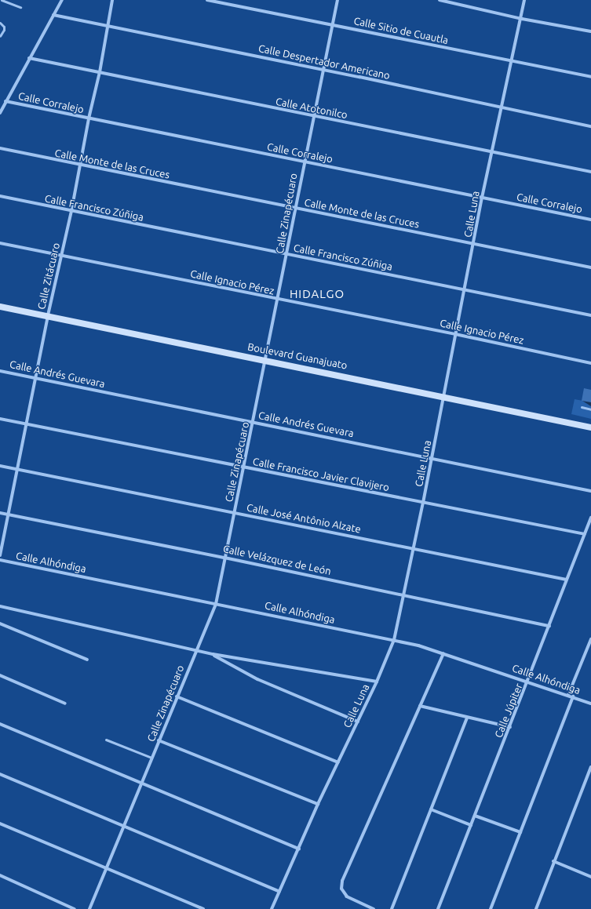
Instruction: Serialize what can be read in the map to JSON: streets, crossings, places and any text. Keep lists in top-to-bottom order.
{
  "streets": {
    "street": [
      "Calle Sitio de Cuautla",
      "Calle Despertador Americano",
      "Calle Corralejo",
      "Calle Atotonilco",
      "Calle Monte de las Cruces",
      "Calle Francisco Zúñiga",
      "Calle Zinapécuaro",
      "Calle Luna",
      "Calle Zitácuaro",
      "Calle Ignacio Pérez",
      "Boulevard Guanajuato",
      "Calle Andrés Guevara",
      "Calle Francisco Javier Clavijero",
      "Calle José Antônio Alzate",
      "Calle Velázquez de León",
      "Calle Alhóndiga",
      "Calle Júpiter"
    ]
  },
  "crossings": [
    ["Calle Sitio de Cuautla", "Calle Zinapécuaro"],
    ["Calle Sitio de Cuautla", "Calle Luna"],
    ["Calle Despertador Americano", "Calle Zinapécuaro"],
    ["Calle Despertador Americano", "Calle Luna"],
    ["Calle Despertador Americano", "Calle Zitácuaro"],
    ["Calle Corralejo", "Calle Zinapécuaro"],
    ["Calle Corralejo", "Calle Luna"],
    ["Calle Corralejo", "Calle Zitácuaro"],
    ["Calle Atotonilco", "Calle Zinapécuaro"],
    ["Calle Atotonilco", "Calle Luna"],
    ["Calle Atotonilco", "Calle Zitácuaro"],
    ["Calle Monte de las Cruces", "Calle Zinapécuaro"],
    ["Calle Monte de las Cruces", "Calle Luna"],
    ["Calle Monte de las Cruces", "Calle Zitácuaro"],
    ["Calle Francisco Zúñiga", "Calle Zinapécuaro"],
    ["Calle Francisco Zúñiga", "Calle Luna"],
    ["Calle Francisco Zúñiga", "Calle Zitácuaro"],
    ["Calle Zinapécuaro", "Calle Ignacio Pérez"],
    ["Calle Zinapécuaro", "Boulevard Guanajuato"],
    ["Calle Zinapécuaro", "Calle Andrés Guevara"],
    ["Calle Zinapécuaro", "Calle Francisco Javier Clavijero"],
    ["Calle Zinapécuaro", "Calle José Antônio Alzate"],
    ["Calle Zinapécuaro", "Calle Velázquez de León"],
    ["Calle Zinapécuaro", "Calle Alhóndiga"],
    ["Calle Luna", "Calle Ignacio Pérez"],
    ["Calle Luna", "Boulevard Guanajuato"],
    ["Calle Luna", "Calle Andrés Guevara"],
    ["Calle Luna", "Calle Francisco Javier Clavijero"],
    ["Calle Luna", "Calle José Antônio Alzate"],
    ["Calle Luna", "Calle Velázquez de León"],
    ["Calle Luna", "Calle Alhóndiga"],
    ["Calle Zitácuaro", "Calle Ignacio Pérez"],
    ["Calle Zitácuaro", "Boulevard Guanajuato"],
    ["Calle Zitácuaro", "Calle Andrés Guevara"],
    ["Calle Zitácuaro", "Calle Francisco Javier Clavijero"],
    ["Calle Zitácuaro", "Calle José Antônio Alzate"],
    ["Calle Zitácuaro", "Calle Velázquez de León"],
    ["Calle Francisco Javier Clavijero", "Calle Júpiter"],
    ["Calle José Antônio Alzate", "Calle Júpiter"],
    ["Calle Velázquez de León", "Calle Júpiter"],
    ["Calle Alhóndiga", "Calle Júpiter"]
  ],
  "districts": ["HIDALGO"]
}
